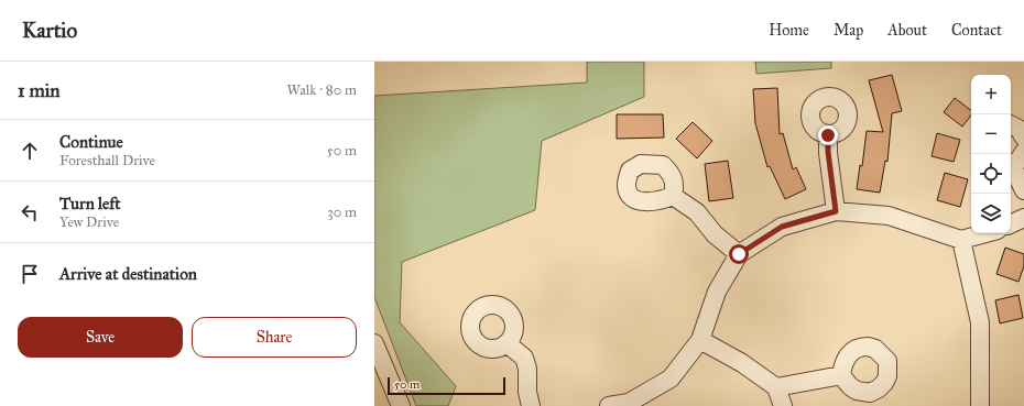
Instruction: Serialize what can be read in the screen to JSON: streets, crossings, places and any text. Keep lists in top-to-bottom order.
{
  "scale_bar": "50 m",
  "page": {
    "header": "Kartio",
    "nav": [
      "Home",
      "Map",
      "About",
      "Contact"
    ],
    "heading": ["1 min", "Walk · 80 m"],
    "map_buttons": ["+", "−"],
    "list": [
      ["Continue", "Foresthall Drive", "50 m"],
      ["Turn left", "Yew Drive", "30 m"],
      "Arrive at destination"
    ],
    "buttons": ["Save", "Share"],
    "scale": "50 m"
  }
}
